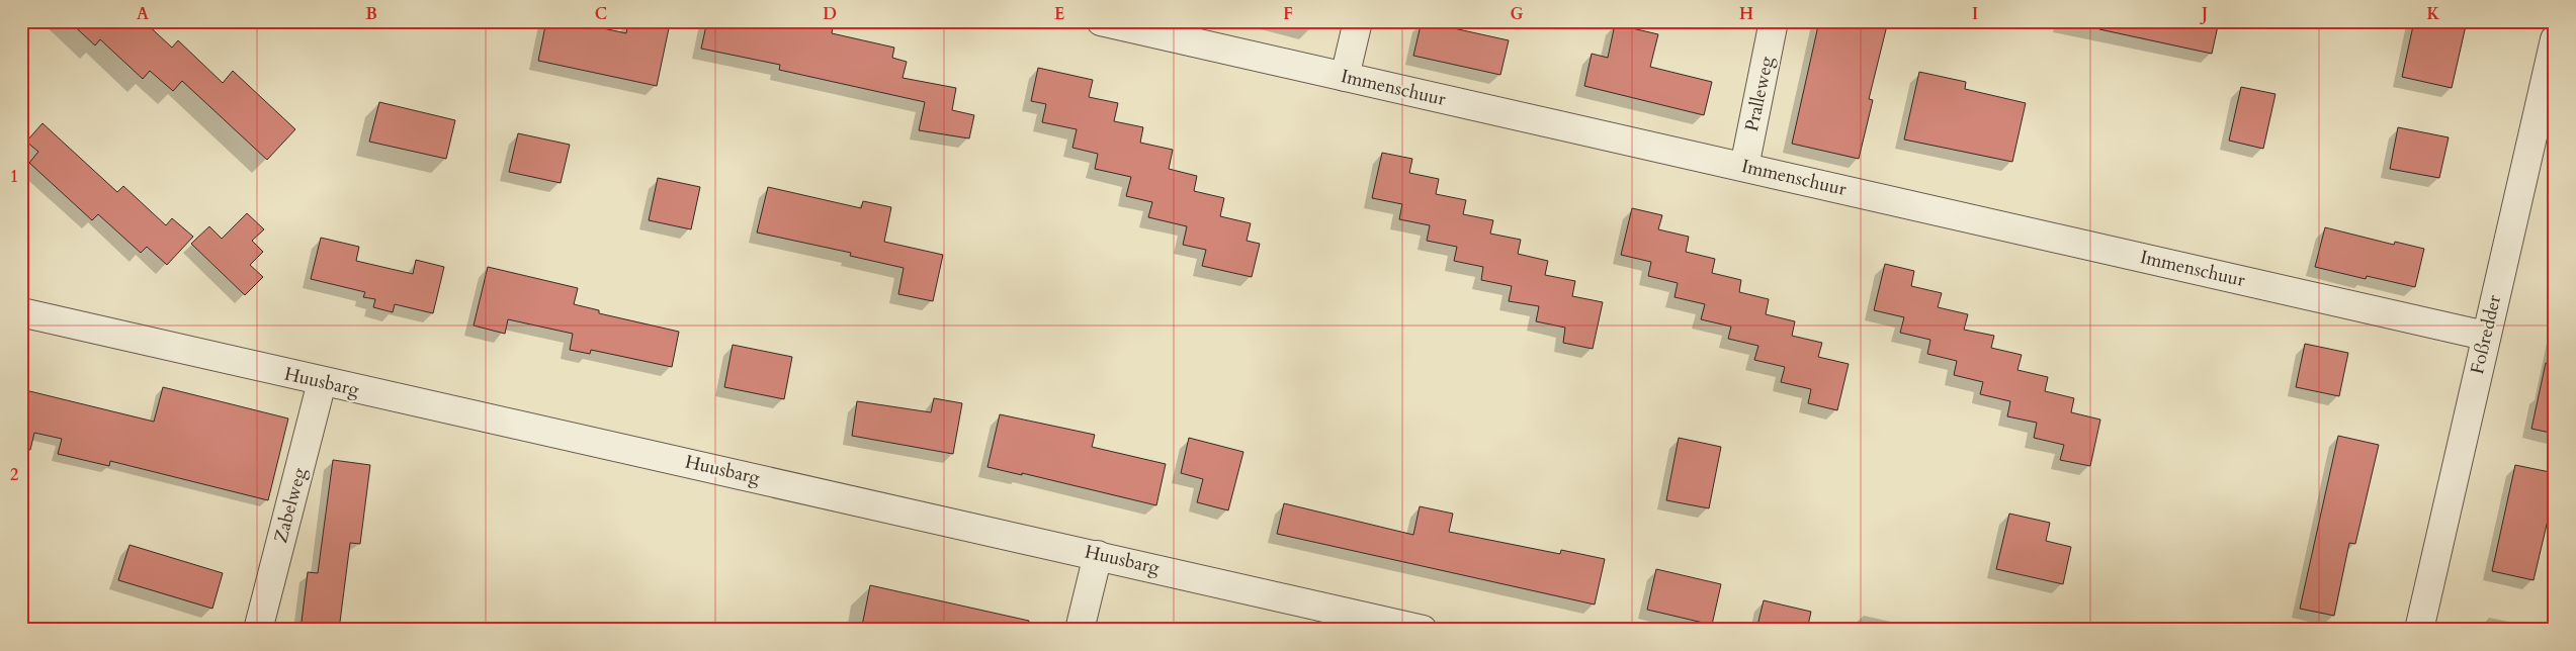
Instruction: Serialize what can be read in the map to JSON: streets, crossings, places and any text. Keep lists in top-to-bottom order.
{
  "streets": {
    "street": [
      "Immenschuur",
      "Pralleweg",
      "Foßredder",
      "Huusbarg",
      "Zabelweg"
    ]
  },
  "crossings": [
    ["Immenschuur", "Pralleweg"],
    ["Immenschuur", "Foßredder"],
    ["Huusbarg", "Zabelweg"]
  ],
  "grid": {
    "columns": [
      "A",
      "B",
      "C",
      "D",
      "E",
      "F",
      "G",
      "H",
      "I",
      "J",
      "K"
    ],
    "rows": ["1", "2"]
  }
}
